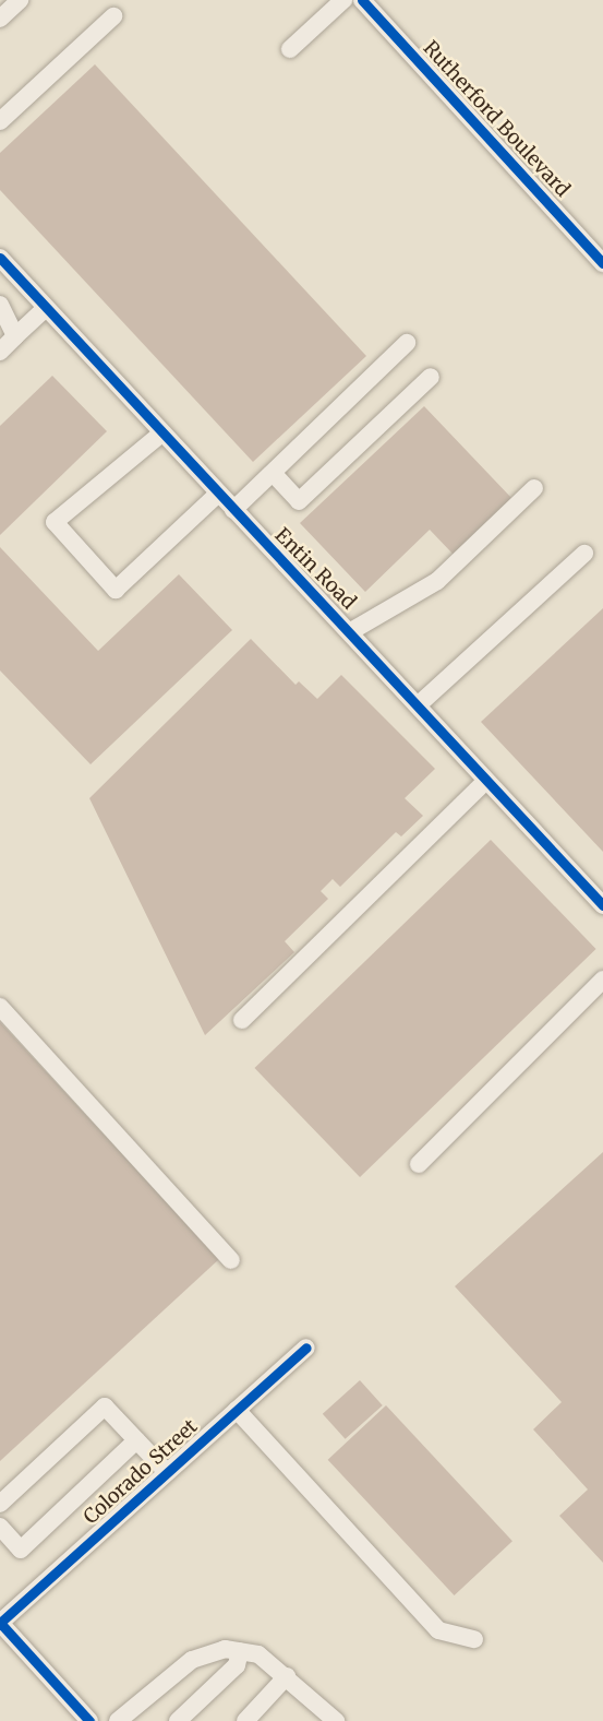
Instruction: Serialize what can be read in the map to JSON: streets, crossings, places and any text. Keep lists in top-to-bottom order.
{
  "streets": {
    "street": ["Rutherford Boulevard", "Entin Road", "Colorado Street"]
  }
}
